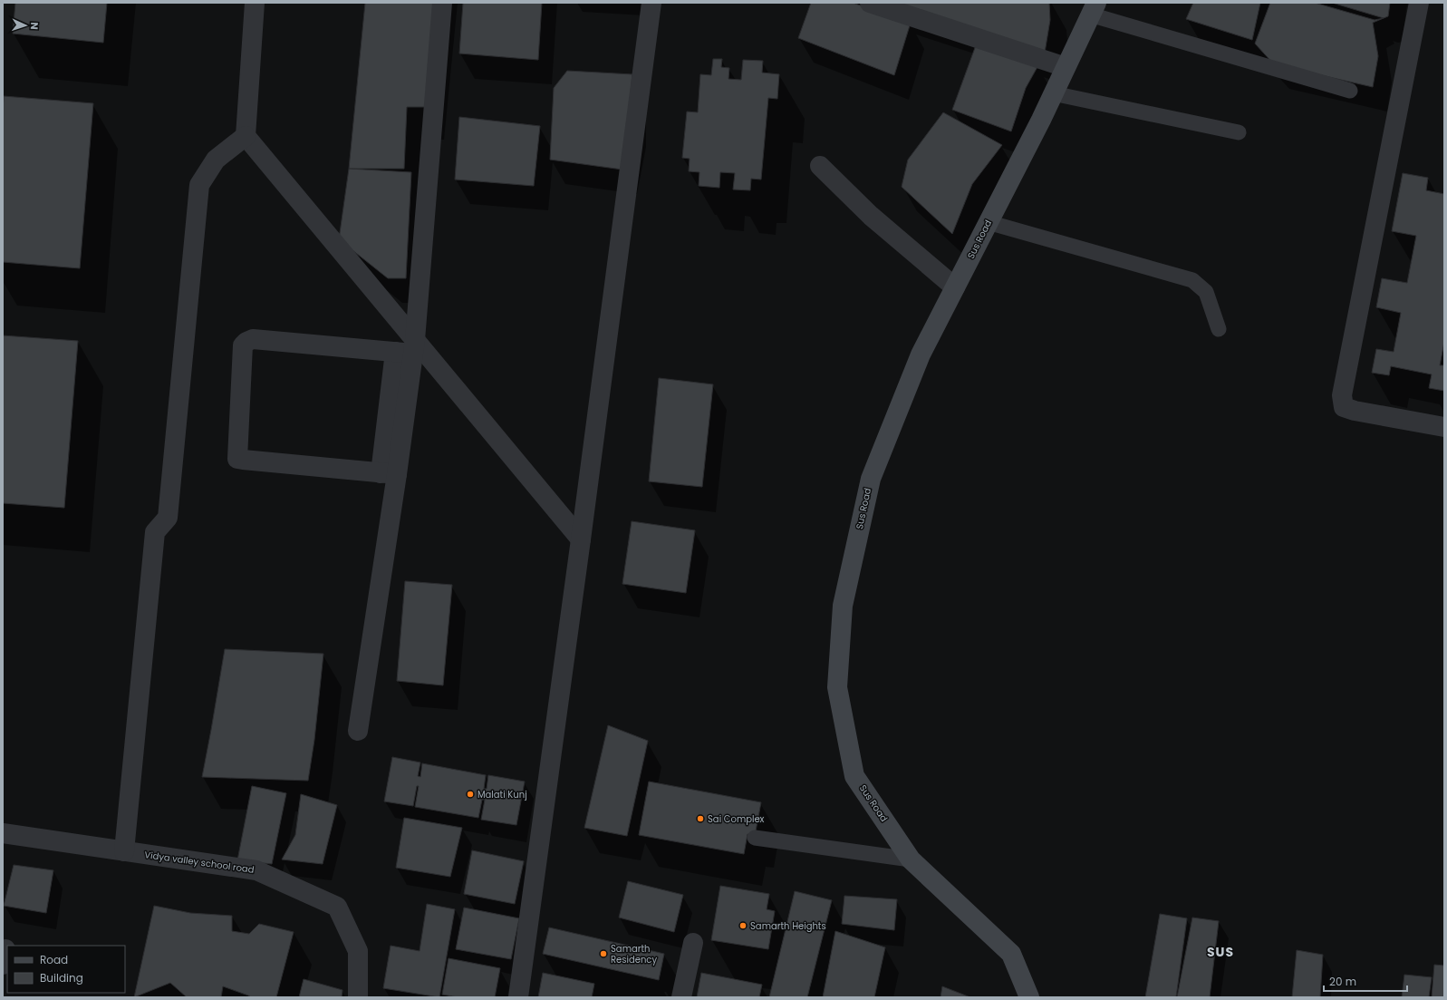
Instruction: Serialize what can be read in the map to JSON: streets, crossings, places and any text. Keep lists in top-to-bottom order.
{
  "streets": {
    "main road": ["Sus Road"],
    "street": ["Vidya valley school road"]
  },
  "districts": ["SUS"],
  "places": [
    "Malati Kunj",
    "Sai Complex",
    "Samarth Heights",
    "Samarth Residency"
  ],
  "legend": ["Road", "Building"],
  "scale_bar": "20 m",
  "north": "right"
}
